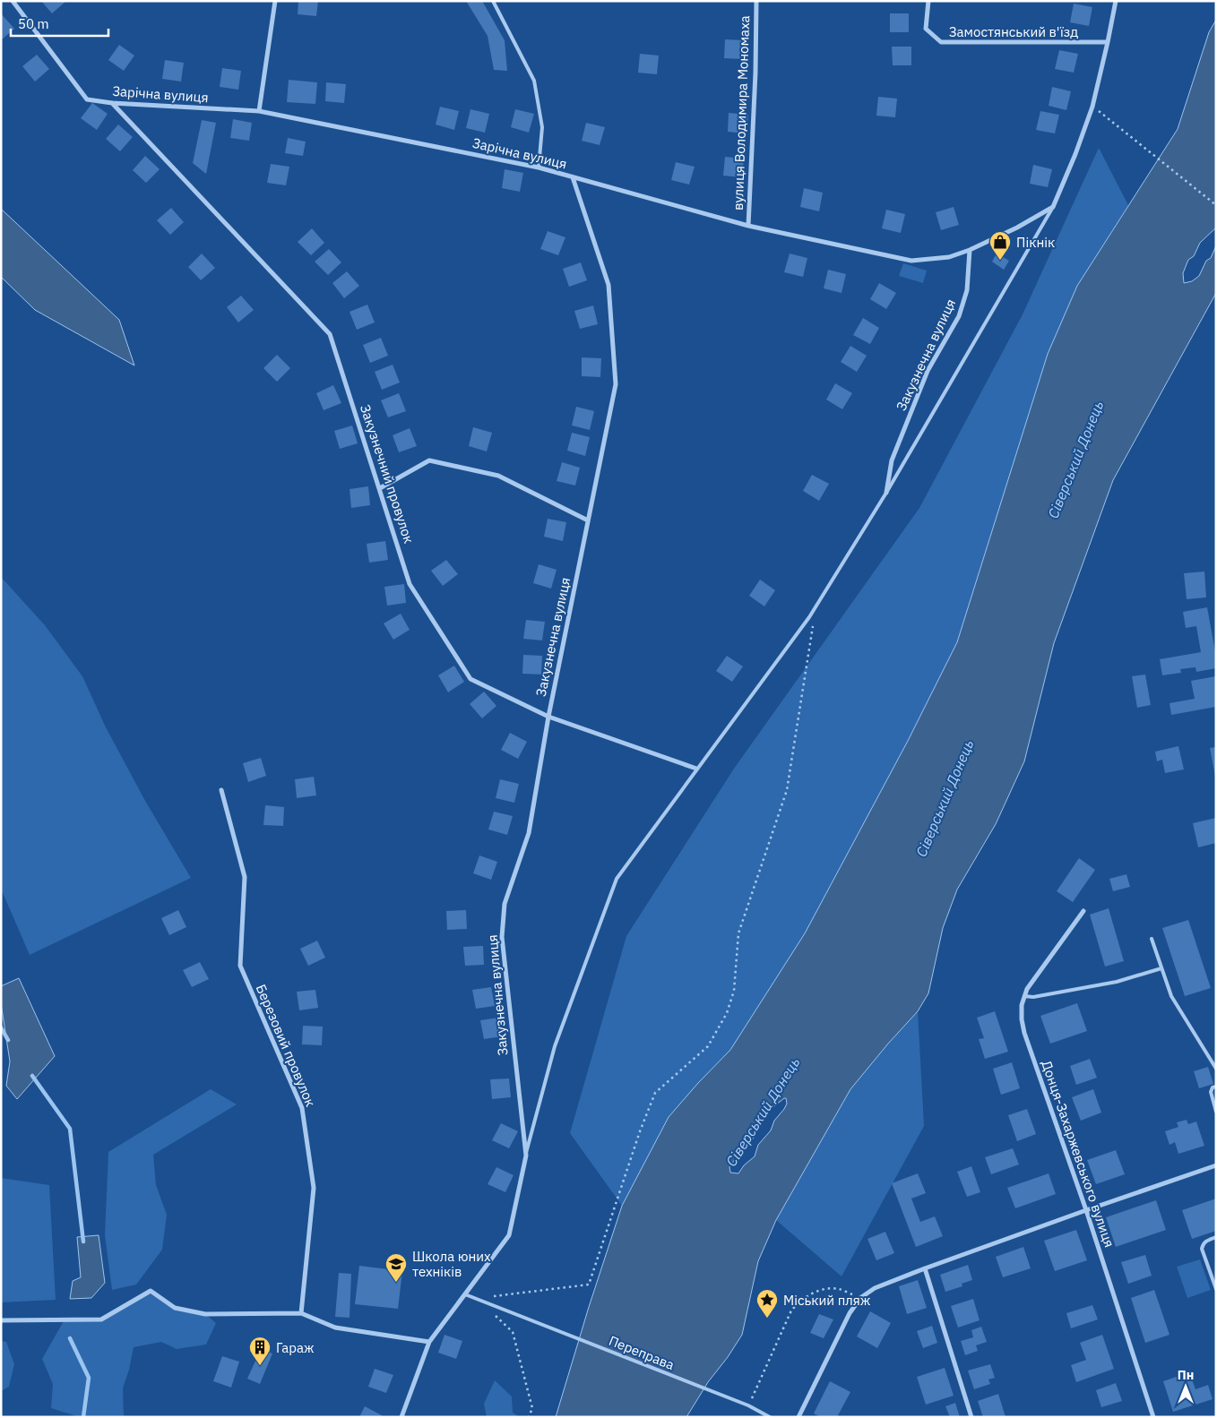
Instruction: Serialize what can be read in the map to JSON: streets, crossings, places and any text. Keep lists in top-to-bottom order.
{
  "streets": {
    "street": [
      "Замостянський в'їзд",
      "Зарічна вулиця",
      "вулиця Володимира Мономаха",
      "Закузнечна вулиця",
      "Закузнечний провулок",
      "Березовий провулок",
      "Донця-Захаржевського вулиця"
    ],
    "lane": ["Переправа"]
  },
  "crossings": [
    ["Зарічна вулиця", "вулиця Володимира Мономаха"],
    ["Зарічна вулиця", "Закузнечна вулиця"],
    ["Зарічна вулиця", "Закузнечний провулок"],
    ["Закузнечна вулиця", "Закузнечний провулок"],
    ["Закузнечна вулиця", "Переправа"]
  ],
  "water": ["Сіверський Донець"],
  "places": {
    "shop": ["Пікнік"],
    "school or university": ["Школа юних техніків"],
    "place": ["Міський пляж"],
    "building": ["Гараж"]
  },
  "scale_bar": "50 m",
  "north": "top"
}
